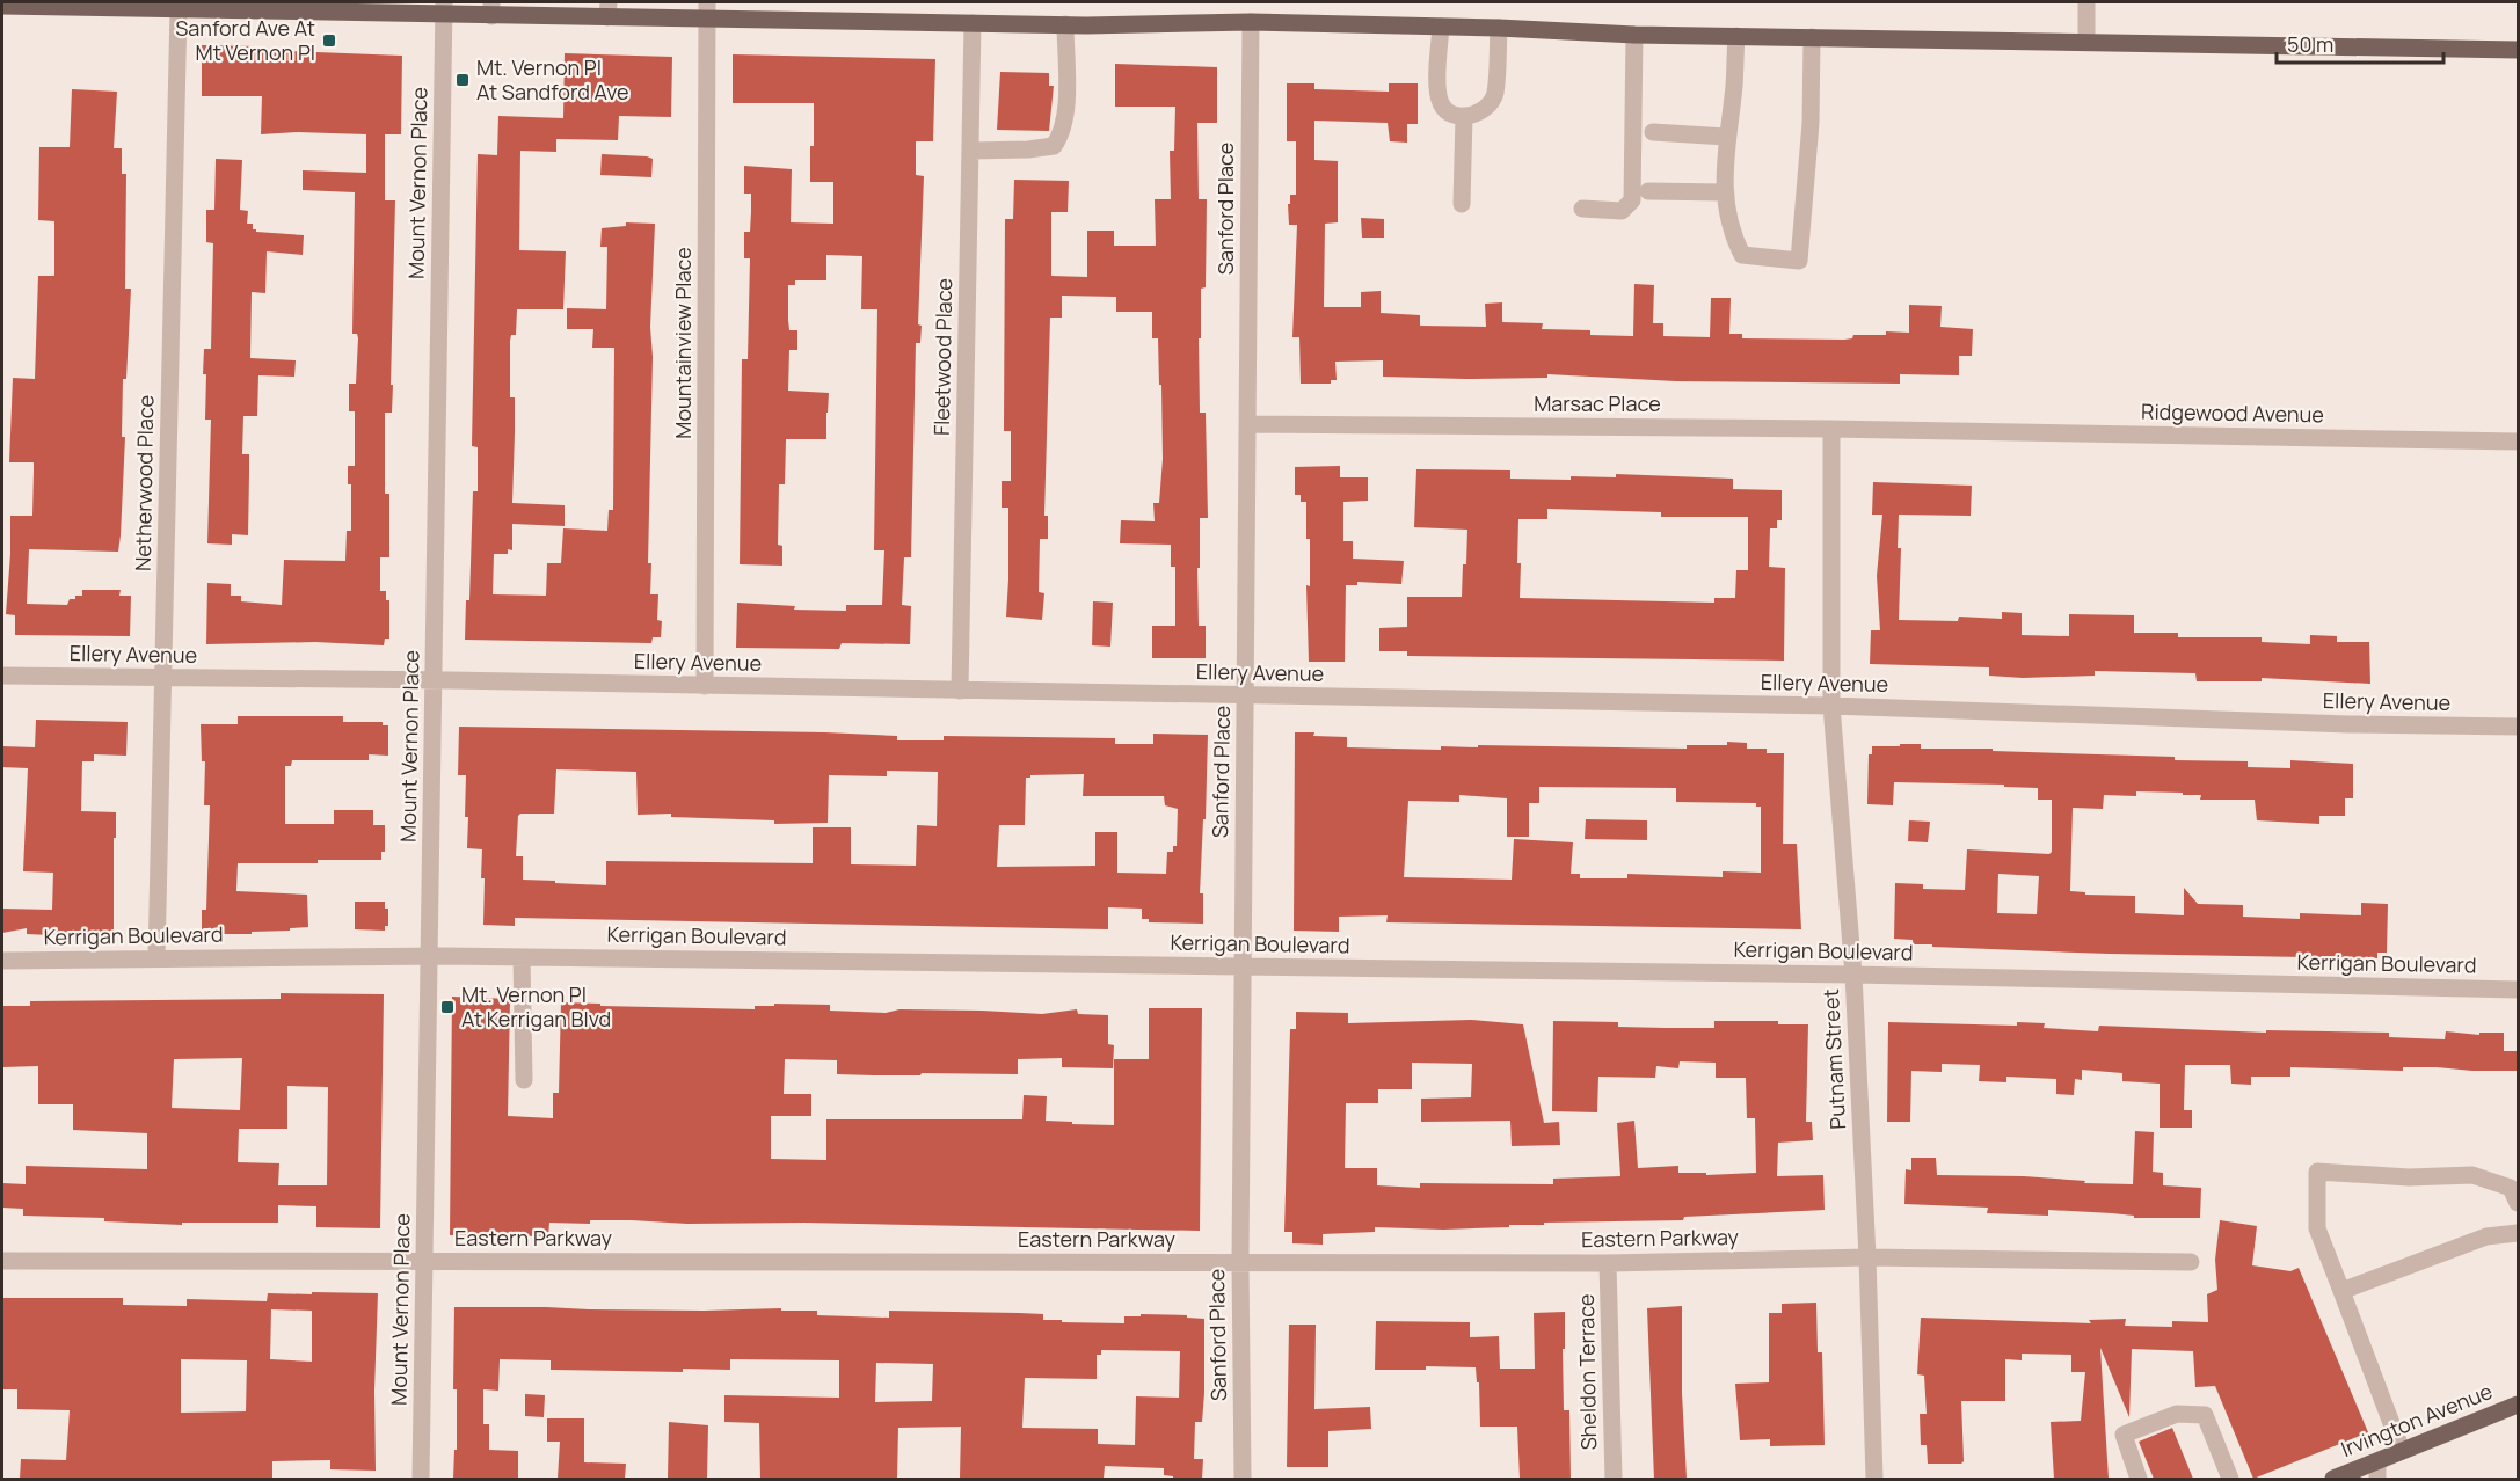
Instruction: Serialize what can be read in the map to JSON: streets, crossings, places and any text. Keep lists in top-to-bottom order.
{
  "streets": {
    "main road": ["Irvington Avenue"],
    "street": [
      "Mount Vernon Place",
      "Sanford Place",
      "Mountainview Place",
      "Fleetwood Place",
      "Marsac Place",
      "Ridgewood Avenue",
      "Netherwood Place",
      "Ellery Avenue",
      "Kerrigan Boulevard",
      "Putnam Street",
      "Eastern Parkway",
      "Sheldon Terrace"
    ]
  },
  "crossings": [
    ["Mount Vernon Place", "Ellery Avenue"],
    ["Mount Vernon Place", "Kerrigan Boulevard"],
    ["Mount Vernon Place", "Eastern Parkway"],
    ["Sanford Place", "Marsac Place"],
    ["Sanford Place", "Ellery Avenue"],
    ["Sanford Place", "Kerrigan Boulevard"],
    ["Sanford Place", "Eastern Parkway"],
    ["Mountainview Place", "Ellery Avenue"],
    ["Fleetwood Place", "Ellery Avenue"],
    ["Marsac Place", "Ridgewood Avenue"],
    ["Marsac Place", "Putnam Street"],
    ["Netherwood Place", "Ellery Avenue"],
    ["Netherwood Place", "Kerrigan Boulevard"],
    ["Ellery Avenue", "Putnam Street"],
    ["Kerrigan Boulevard", "Putnam Street"],
    ["Putnam Street", "Eastern Parkway"],
    ["Eastern Parkway", "Sheldon Terrace"]
  ],
  "places": {
    "transit": ["Sanford Ave At Mt Vernon Pl", "Mt. Vernon Pl At Sandford Ave", "Mt. Vernon Pl At Kerrigan Blvd"]
  },
  "scale_bar": "50 m"
}
